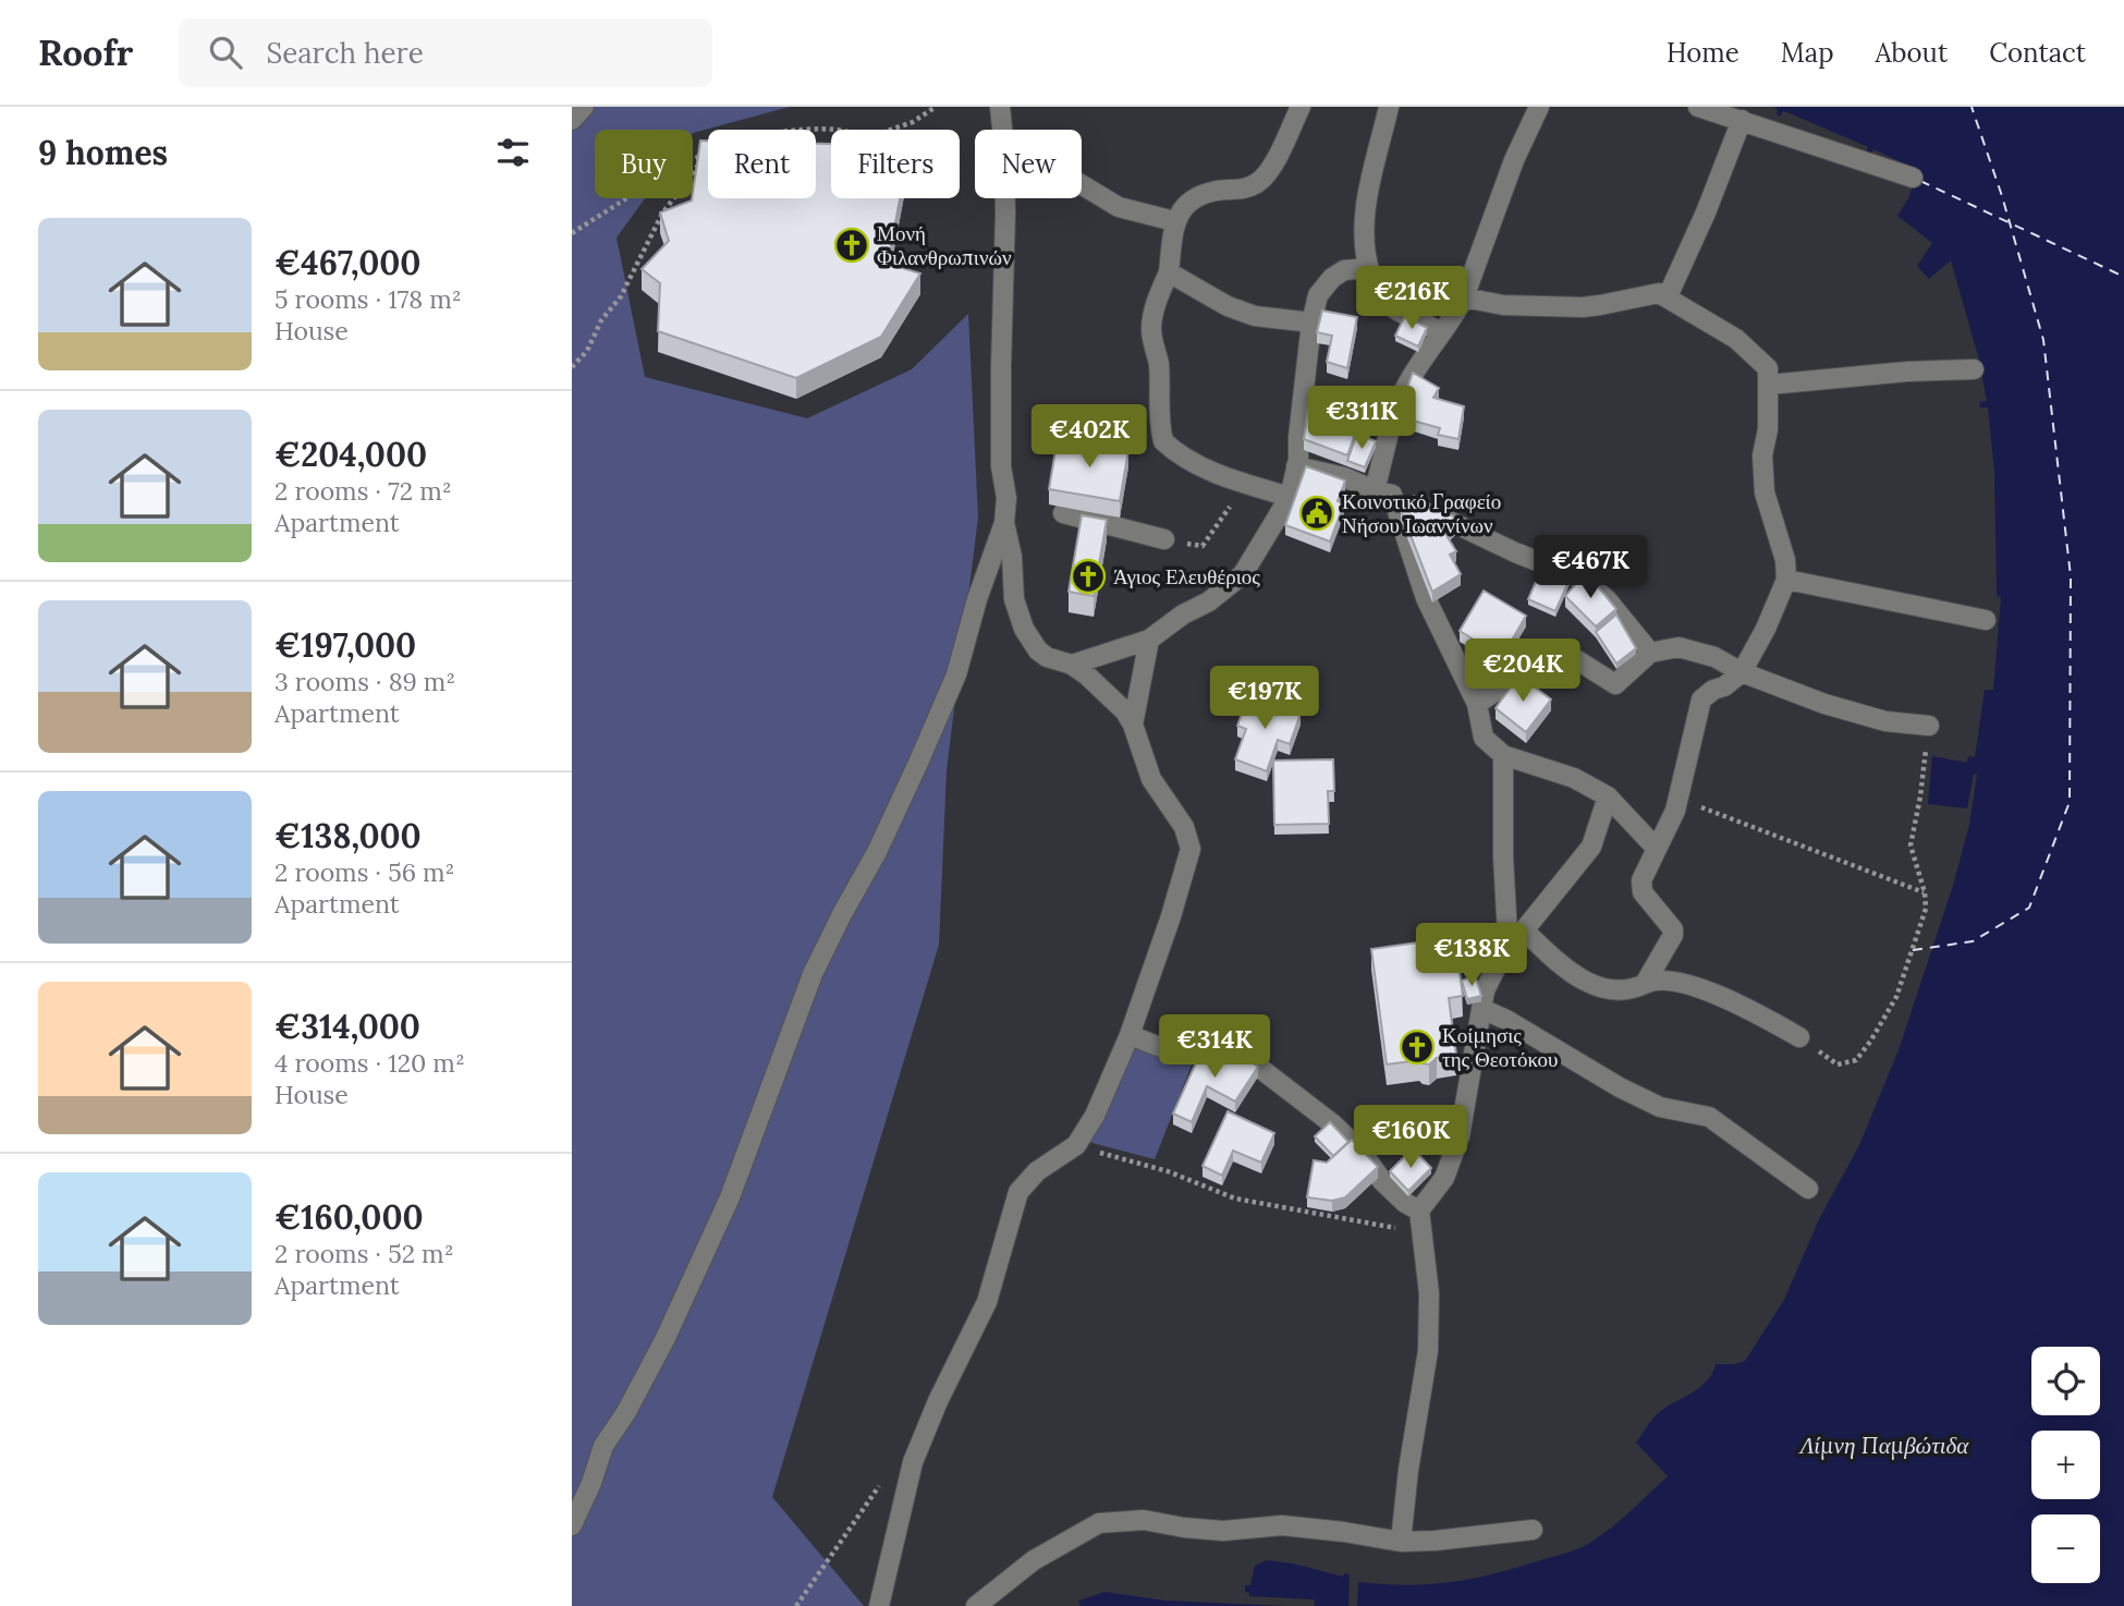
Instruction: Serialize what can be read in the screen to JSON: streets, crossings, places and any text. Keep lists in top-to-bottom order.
{
  "water": ["Λίμνη Παμβώτιδα"],
  "places": {
    "church": ["Μονή Φιλανθρωπινών", "Άγιος Ελευθέριος", "Κοίμησις της Θεοτόκου"],
    "public building": ["Κοινοτικό Γραφείο Νήσου Ιωαννίνων"]
  },
  "page": {
    "header": "Roofr",
    "search": "Search here",
    "nav": [
      "Home",
      "Map",
      "About",
      "Contact"
    ],
    "heading": "9 homes",
    "chip": [
      "Buy",
      "Rent",
      "Filters",
      "New"
    ],
    "list": [
      {
        "name": "€467,000",
        "note": "5 rooms · 178 m² · House"
      },
      {
        "name": "€204,000",
        "note": "2 rooms · 72 m² · Apartment"
      },
      {
        "name": "€197,000",
        "note": "3 rooms · 89 m² · Apartment"
      },
      {
        "name": "€138,000",
        "note": "2 rooms · 56 m² · Apartment"
      },
      {
        "name": "€314,000",
        "note": "4 rooms · 120 m² · House"
      },
      {
        "name": "€160,000",
        "note": "2 rooms · 52 m² · Apartment"
      }
    ],
    "price": [
      "€216K",
      "€311K",
      "€402K",
      "€467K",
      "€204K",
      "€197K",
      "€138K",
      "€314K",
      "€160K"
    ],
    "map_buttons": ["+", "−"]
  }
}
